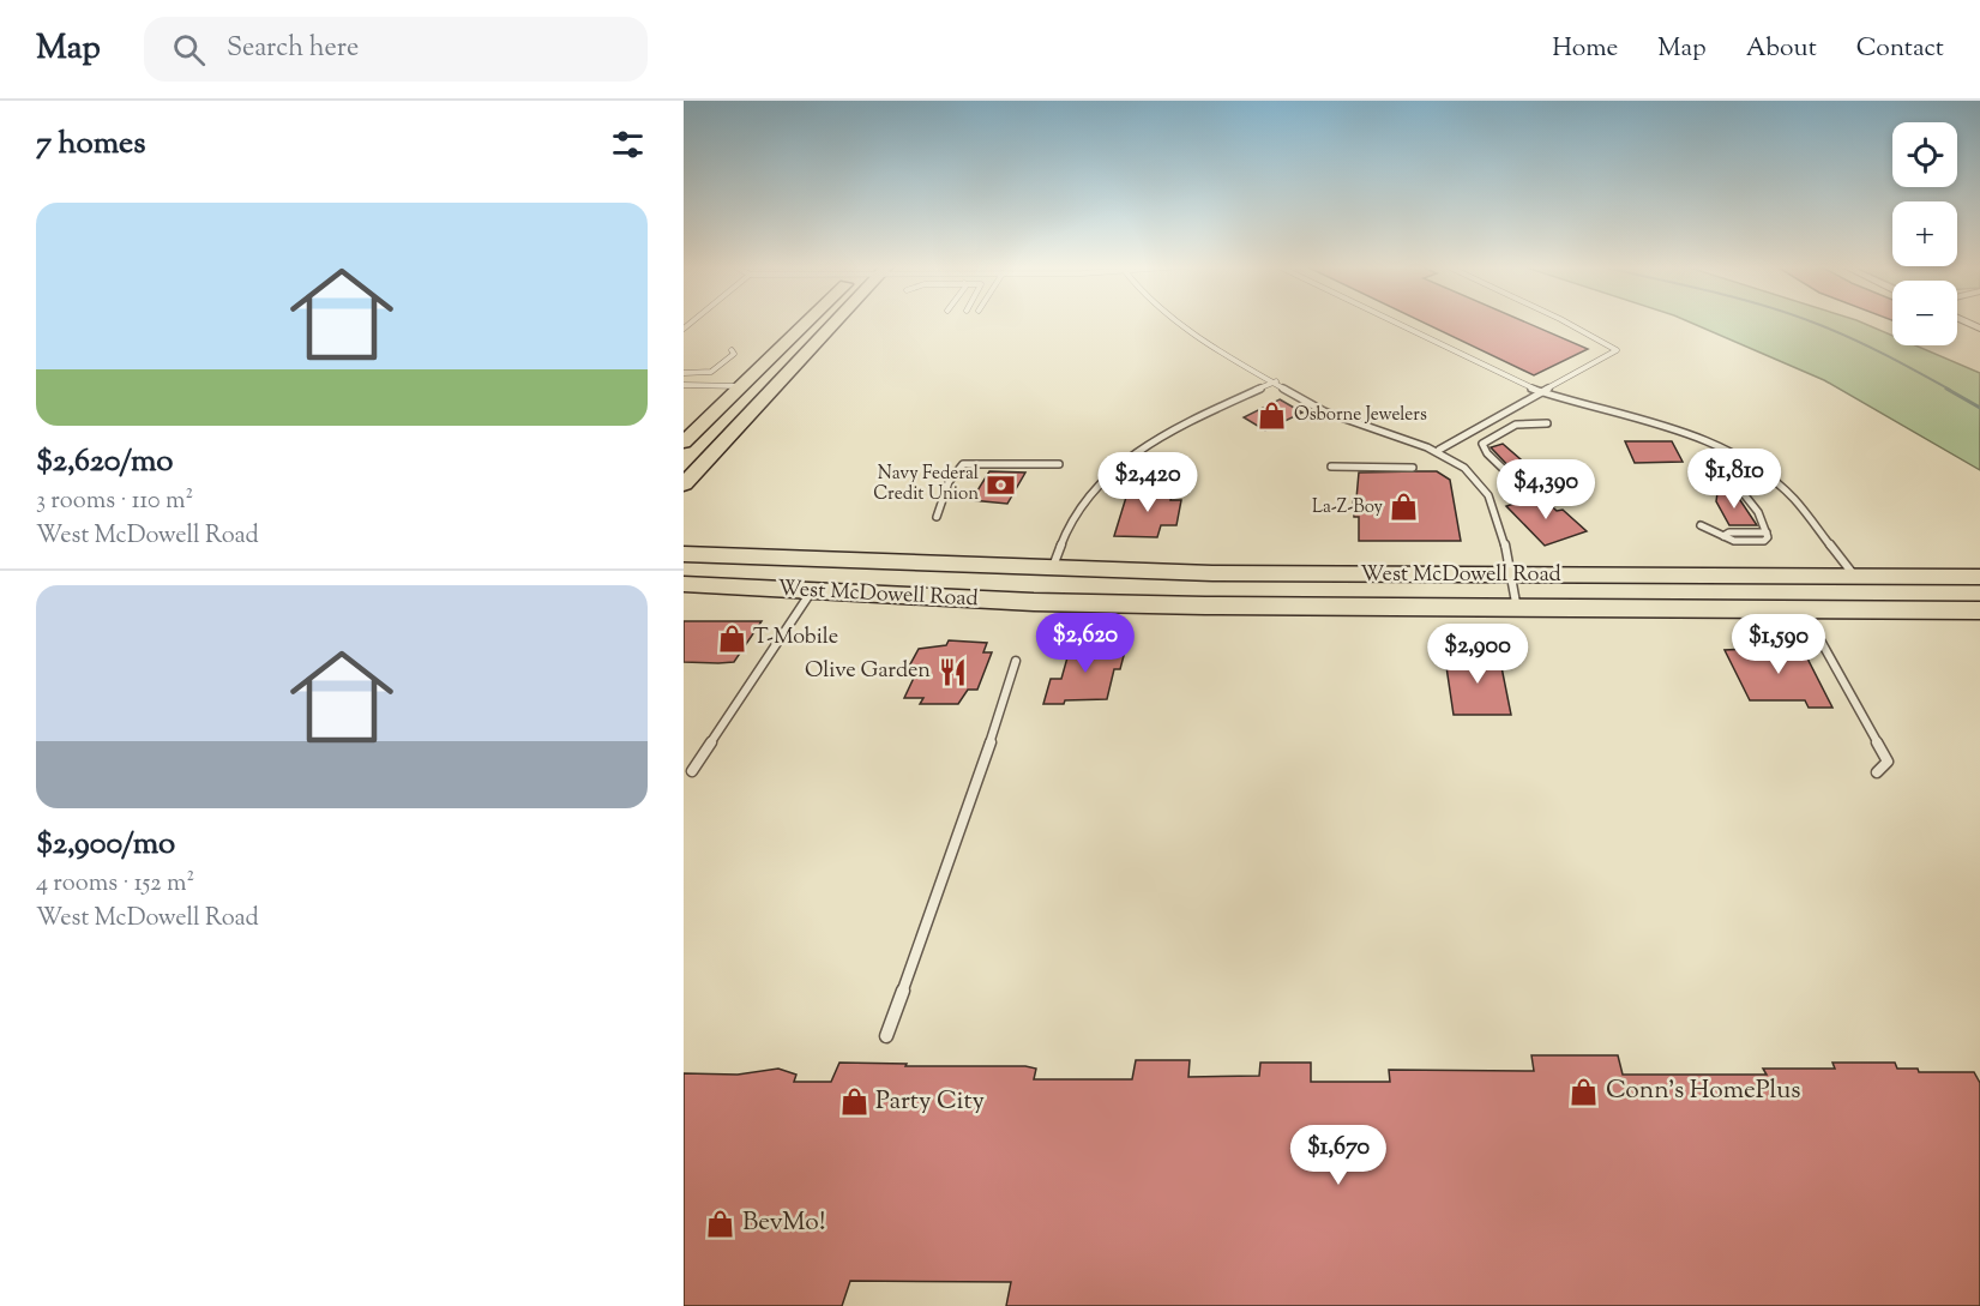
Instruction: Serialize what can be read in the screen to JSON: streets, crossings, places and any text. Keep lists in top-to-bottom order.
{
  "streets": {
    "main road": ["West McDowell Road"]
  },
  "places": {
    "shop": [
      "Osborne Jewelers",
      "La-Z-Boy",
      "T-Mobile",
      "Conn's HomePlus",
      "Party City",
      "BevMo!"
    ],
    "bank": ["Navy Federal Credit Union"],
    "restaurant": ["Olive Garden"]
  },
  "page": {
    "header": "Map",
    "search": "Search here",
    "nav": [
      "Home",
      "Map",
      "About",
      "Contact"
    ],
    "heading": "7 homes",
    "map_buttons": ["+", "−"],
    "list": [
      {
        "name": "$2,620/mo",
        "note": "3 rooms · 110 m² · West McDowell Road"
      },
      {
        "name": "$2,900/mo",
        "note": "4 rooms · 152 m² · West McDowell Road"
      }
    ],
    "price": [
      "$1,810",
      "$2,420",
      "$4,390",
      "$2,620",
      "$1,590",
      "$2,900",
      "$1,670"
    ]
  }
}
